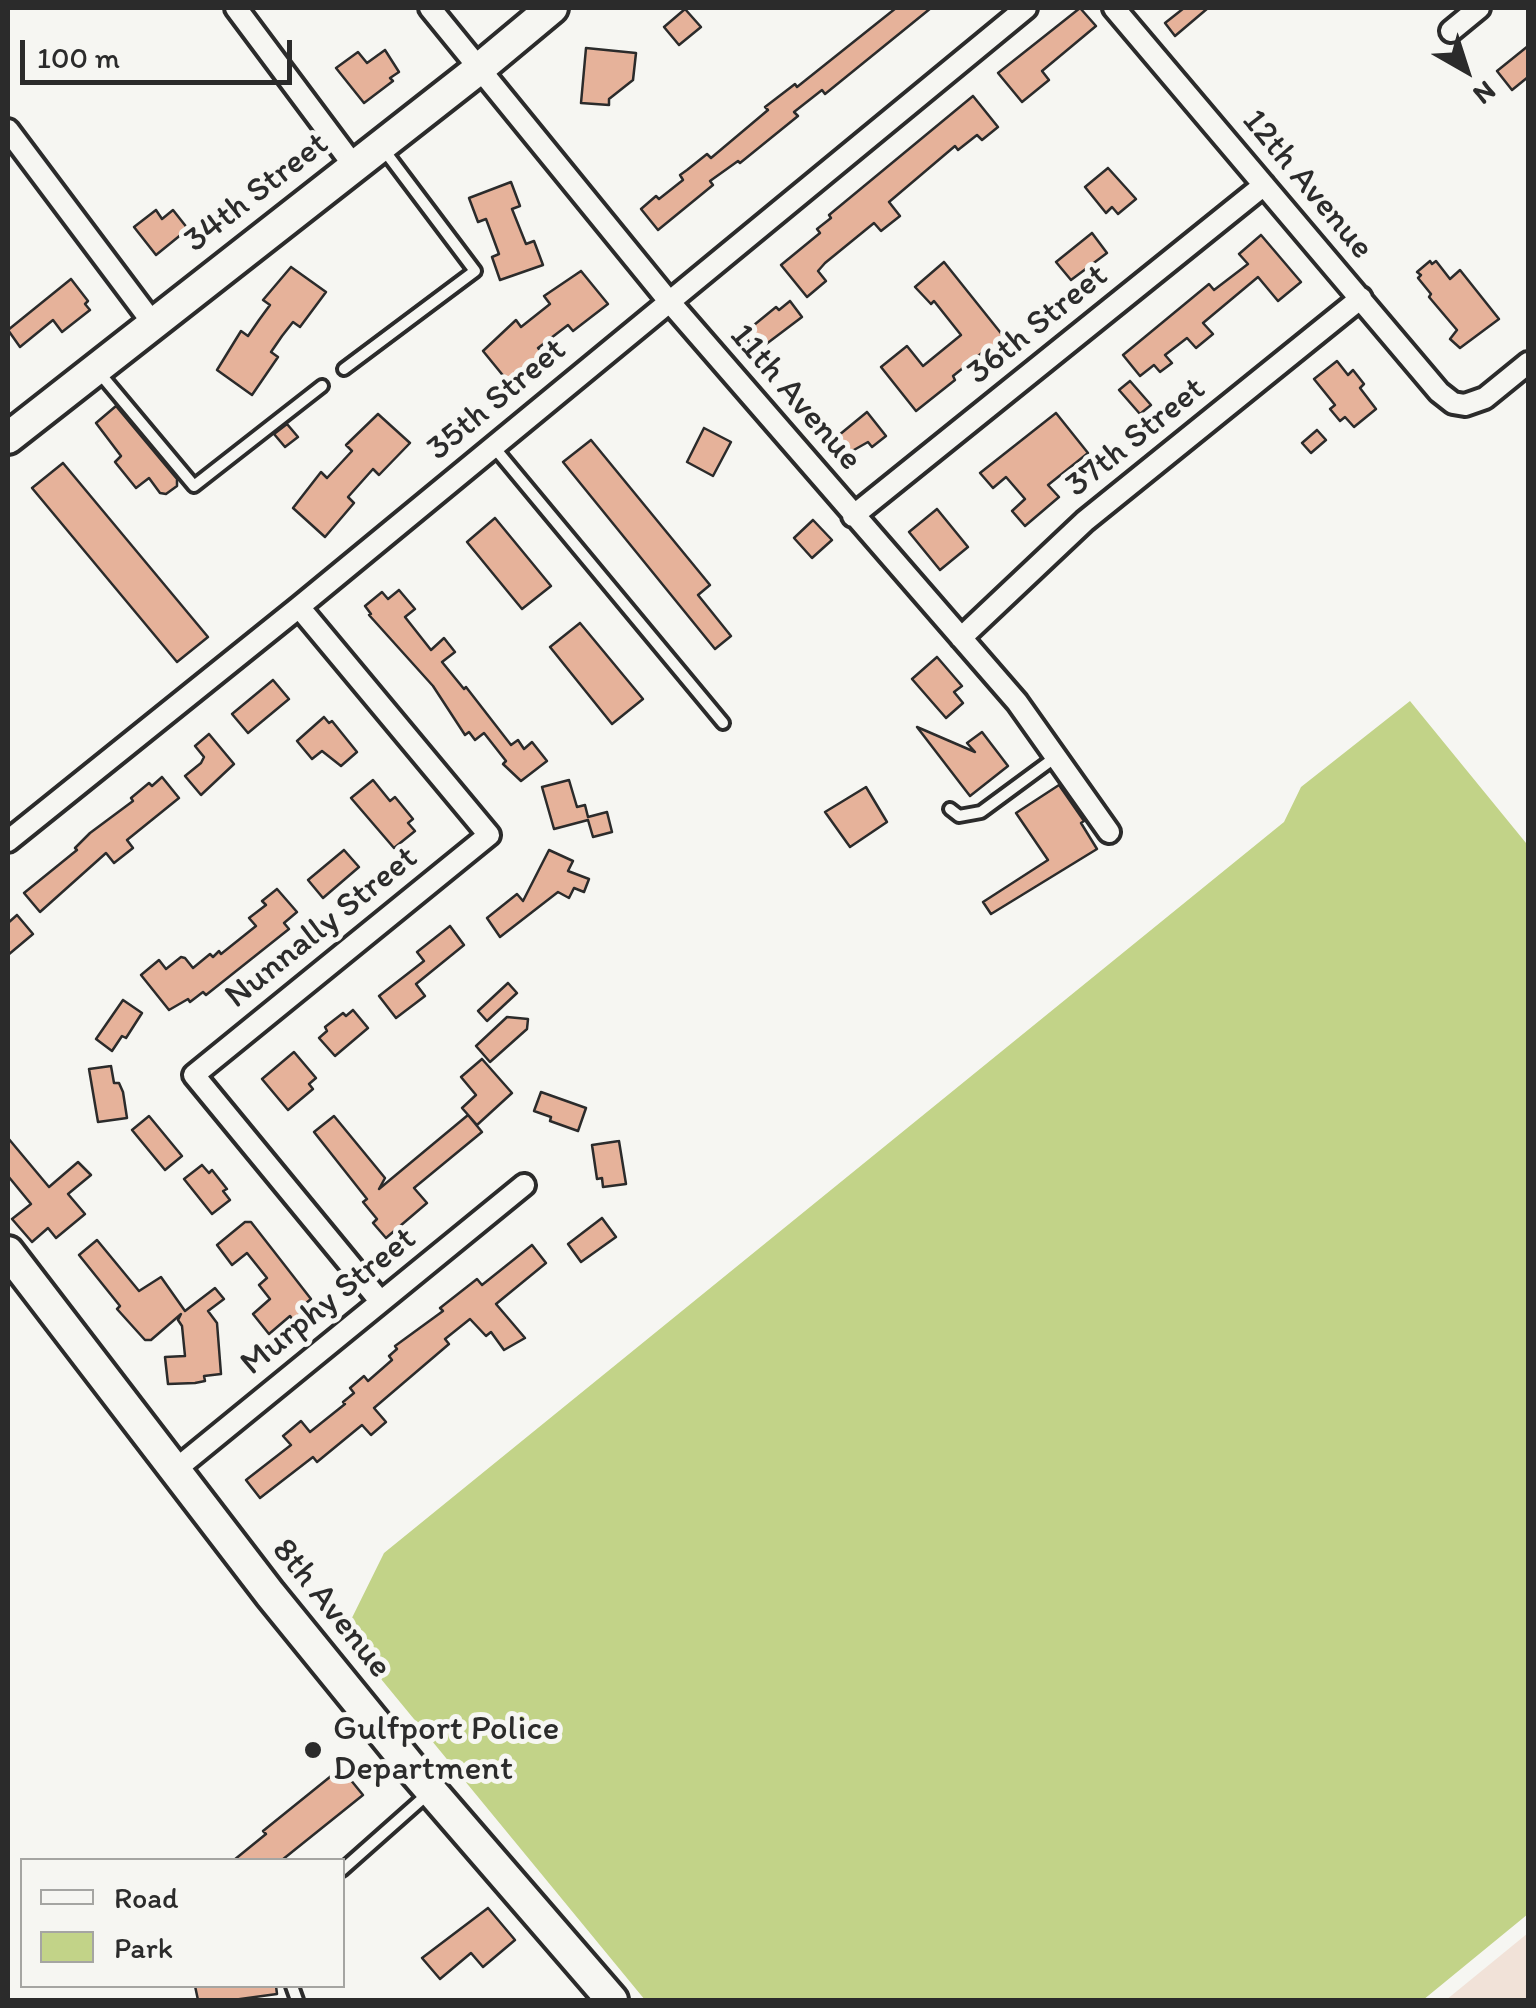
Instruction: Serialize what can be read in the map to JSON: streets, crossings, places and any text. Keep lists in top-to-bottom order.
{
  "streets": {
    "street": [
      "12th Avenue",
      "34th Street",
      "36th Street",
      "11th Avenue",
      "35th Street",
      "37th Street",
      "Nunnally Street",
      "Murphy Street",
      "8th Avenue"
    ]
  },
  "crossings": [
    ["12th Avenue", "36th Street"],
    ["12th Avenue", "37th Street"],
    ["34th Street", "11th Avenue"],
    ["36th Street", "11th Avenue"],
    ["11th Avenue", "35th Street"],
    ["11th Avenue", "37th Street"],
    ["35th Street", "Nunnally Street"],
    ["Nunnally Street", "Murphy Street"],
    ["Murphy Street", "8th Avenue"]
  ],
  "places": ["Gulfport Police Department"],
  "legend": ["Road", "Park"],
  "scale_bar": "100 m",
  "north": "bottom right"
}
